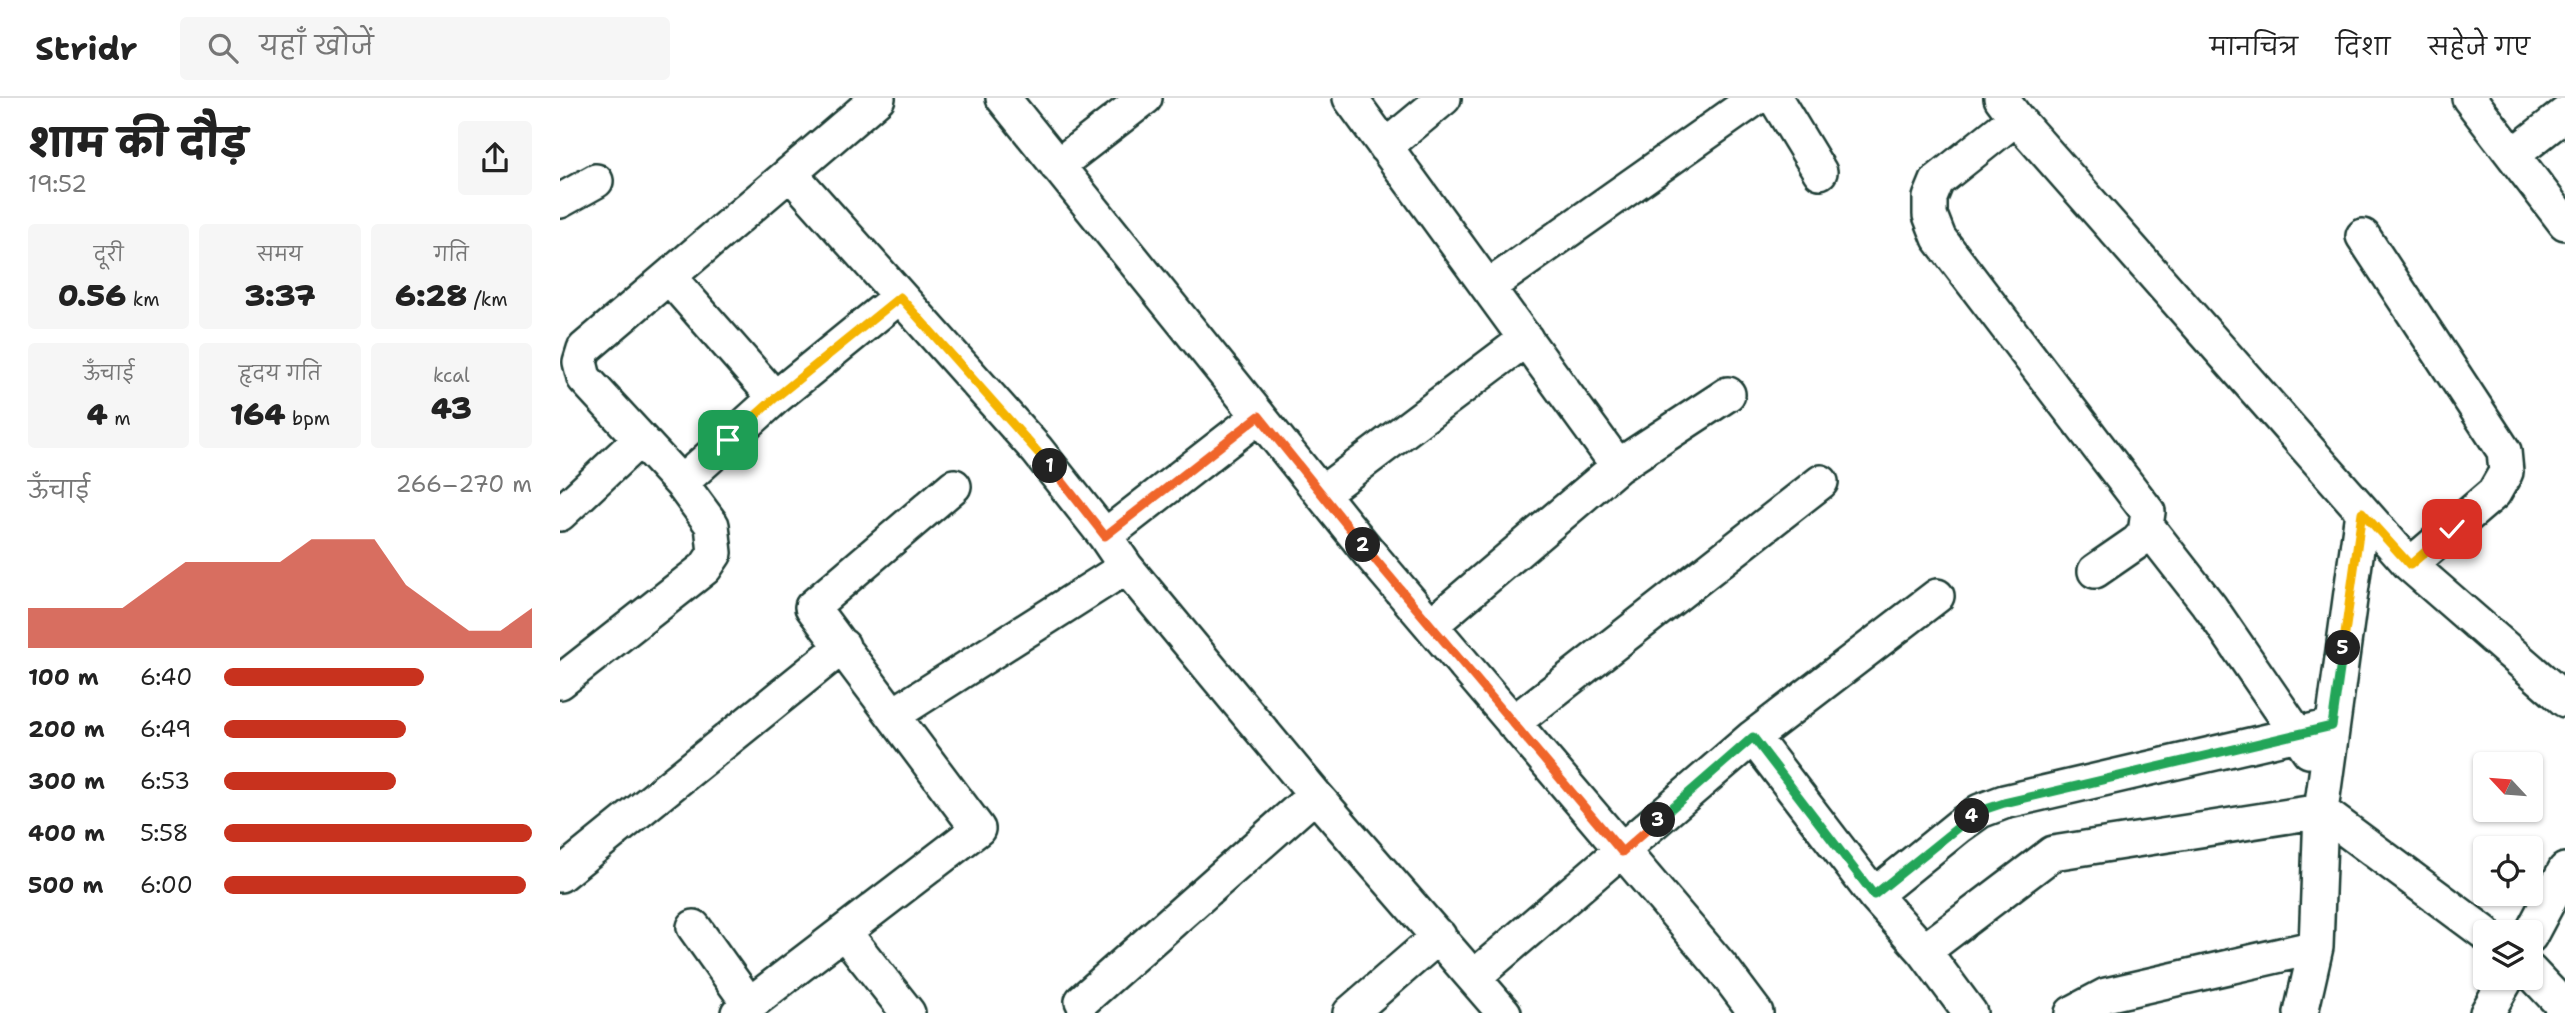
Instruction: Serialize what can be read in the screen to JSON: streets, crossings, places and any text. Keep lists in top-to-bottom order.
{
  "north": "top left",
  "page": {
    "header": "Stridr",
    "search": "यहाँ खोजें",
    "nav": ["मानचित्र", "दिशा", "सहेजे गए"],
    "heading": ["शाम की दौड़", "19:52"],
    "stats": [
      ["दूरी", "0.56 km"],
      ["समय", "3:37"],
      ["गति", "6:28 /km"],
      ["ऊँचाई", "4 m"],
      ["हृदय गति", "164 bpm"],
      ["kcal", "43"]
    ],
    "pins": [
      "1",
      "2",
      "5",
      "4",
      "3"
    ],
    "chart": ["ऊँचाई", "266–270 m"],
    "list": [
      {
        "name": "100 m",
        "note": "6:40"
      },
      {
        "name": "200 m",
        "note": "6:49"
      },
      {
        "name": "300 m",
        "note": "6:53"
      },
      {
        "name": "400 m",
        "note": "5:58"
      },
      {
        "name": "500 m",
        "note": "6:00"
      }
    ]
  }
}
